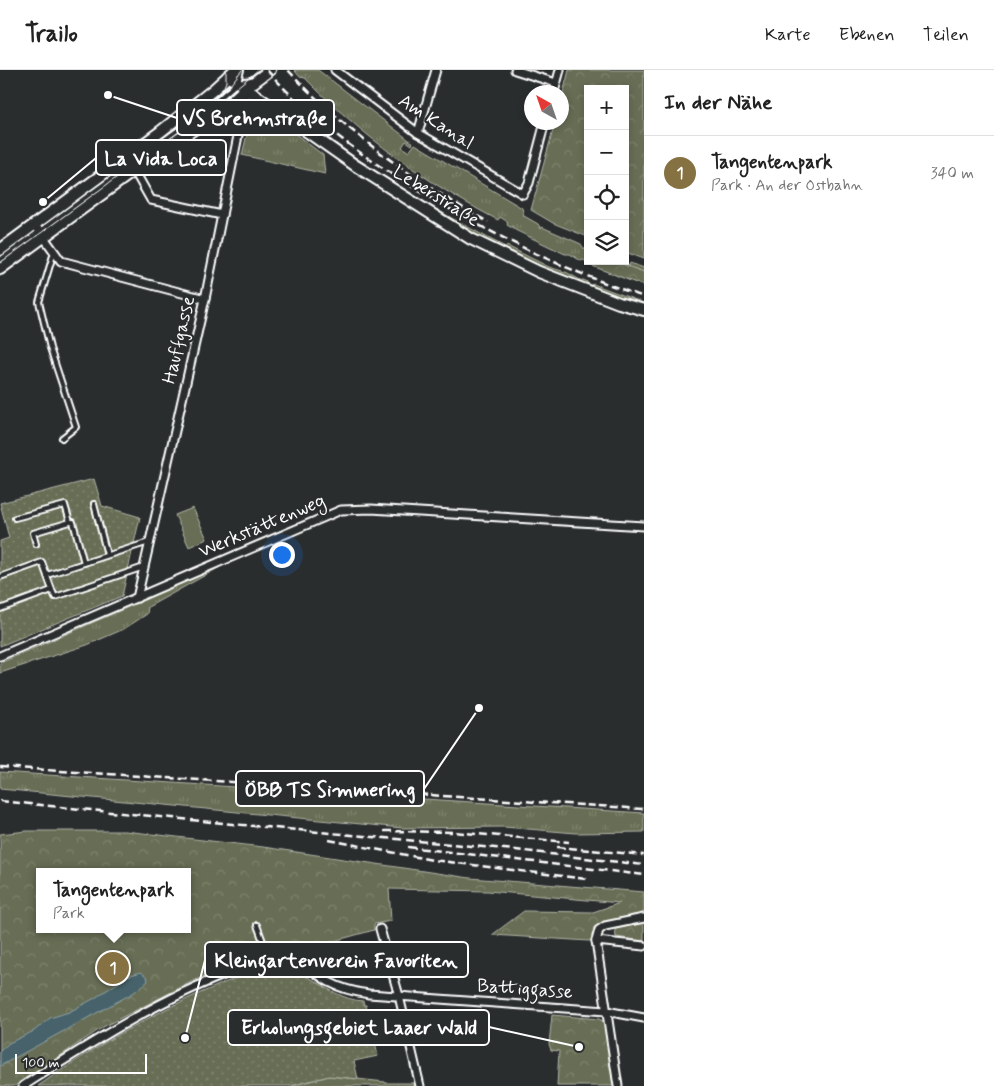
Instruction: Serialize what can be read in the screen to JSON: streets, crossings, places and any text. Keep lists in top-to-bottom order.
{
  "streets": {
    "main road": ["Leberstraße"],
    "street": [
      "Am Kanal",
      "Hauffgasse",
      "Werkstättenweg",
      "Battiggasse"
    ]
  },
  "crossings": [
    ["Leberstraße", "Hauffgasse"],
    ["Hauffgasse", "Werkstättenweg"]
  ],
  "places": [
    "VS Brehmstraße",
    "La Vida Loca",
    "ÖBB TS Simmering",
    "Kleingartenverein Favoriten",
    "Erholungsgebiet Laaer Wald"
  ],
  "scale_bar": "100 m",
  "north": "top left",
  "page": {
    "header": "Trailo",
    "nav": ["Karte", "Ebenen", "Teilen"],
    "heading": "In der Nähe",
    "map_buttons": ["+", "−"],
    "list": [
      {
        "mark": "1",
        "name": "Tangentenpark",
        "note": "Park · An der Ostbahn",
        "value": "340 m"
      }
    ],
    "popup": ["Tangentenpark", "Park"],
    "pins": "1",
    "scale": "100 m"
  }
}
